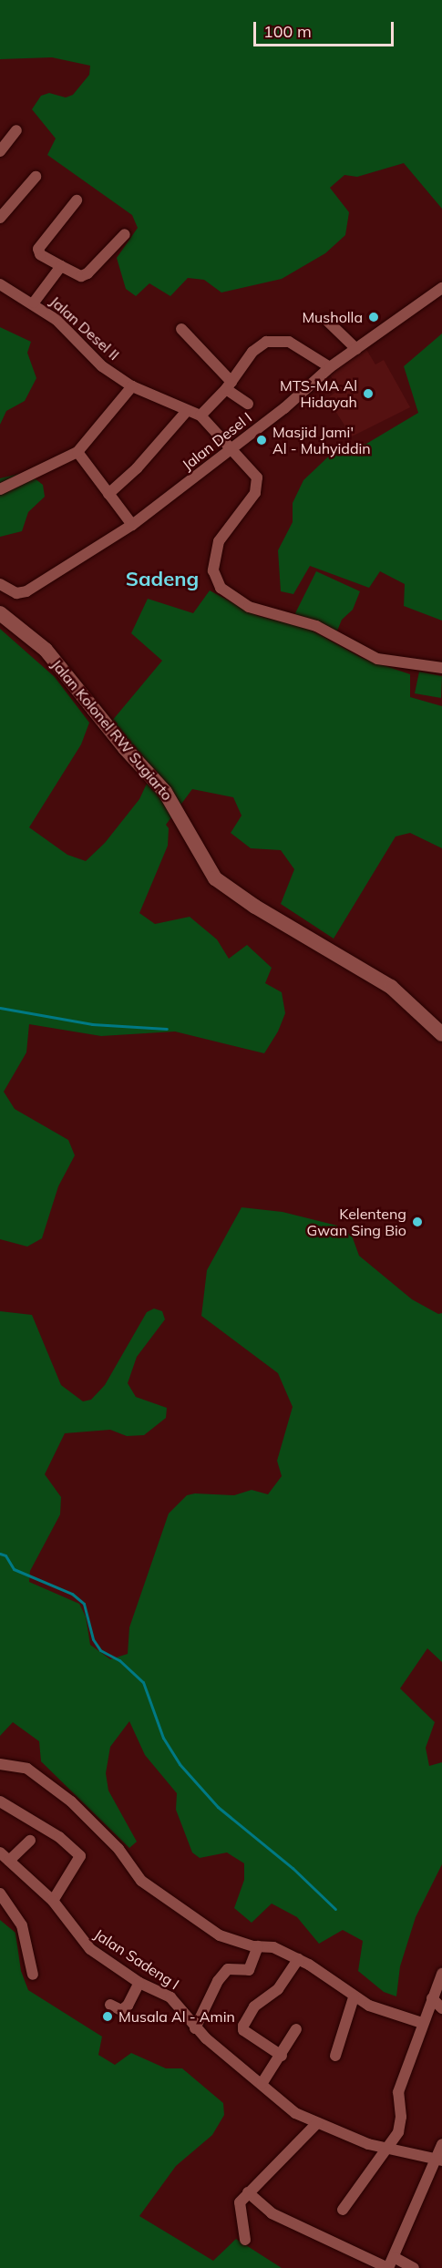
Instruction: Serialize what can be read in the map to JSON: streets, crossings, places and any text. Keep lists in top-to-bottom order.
{
  "streets": {
    "main road": ["Jalan Kolonel RW Sugiarto"],
    "street": ["Jalan Desel II", "Jalan Desel I", "Jalan Sadeng I"]
  },
  "districts": ["Sadeng"],
  "places": [
    "Musholla",
    "MTS-MA Al Hidayah",
    "Masjid Jami' Al - Muhyiddin",
    "Kelenteng Gwan Sing Bio",
    "Musala Al - Amin"
  ],
  "scale_bar": "100 m"
}
